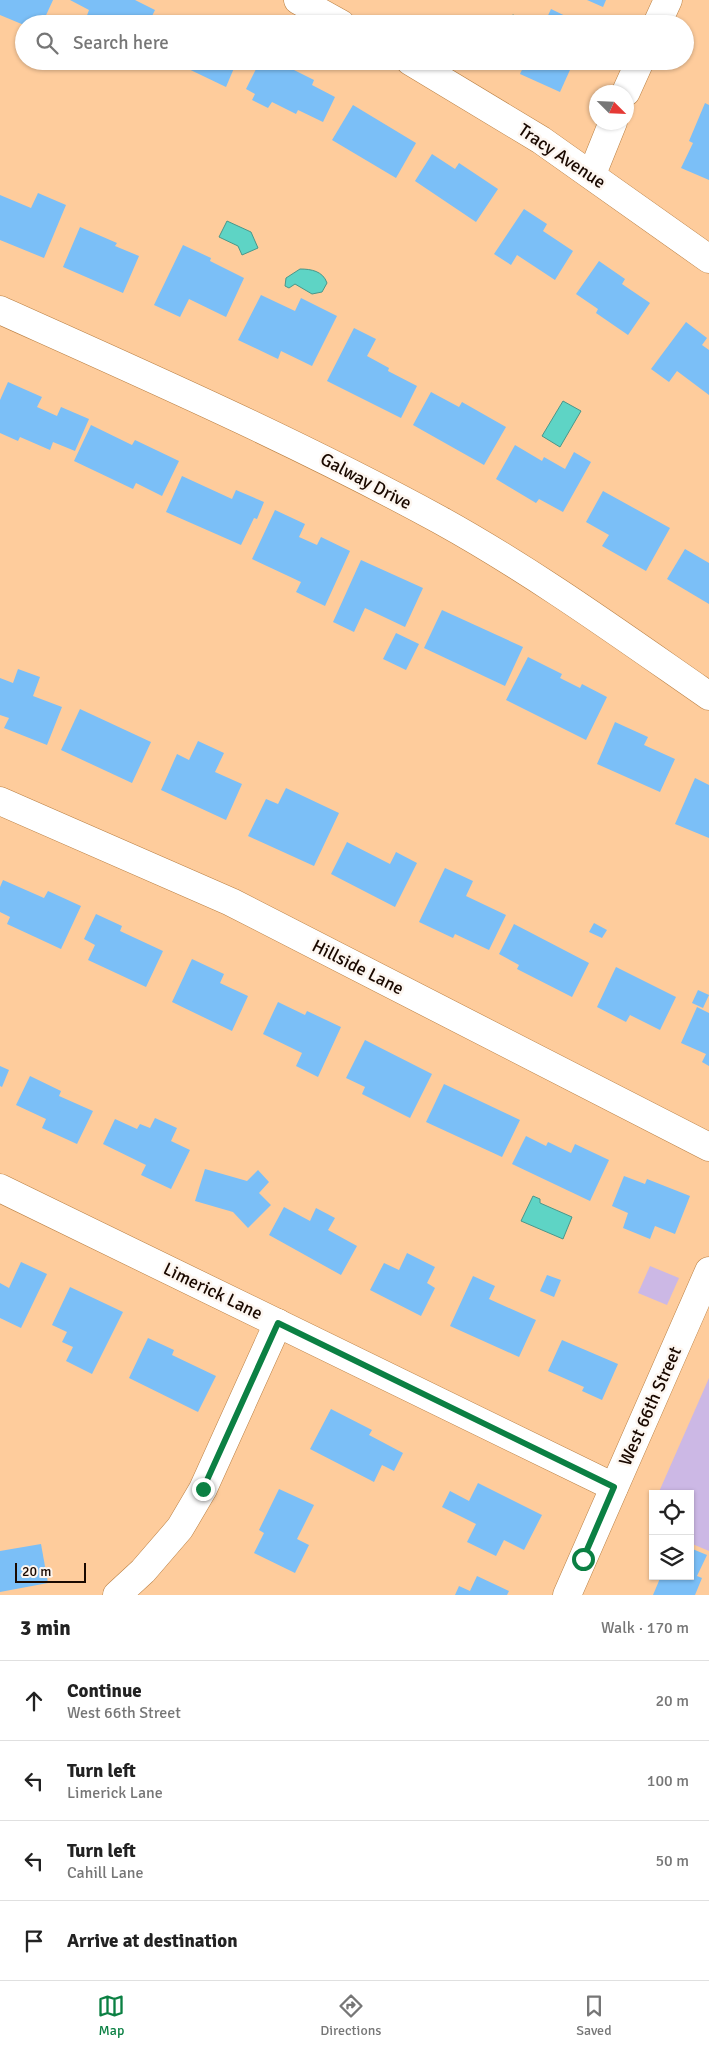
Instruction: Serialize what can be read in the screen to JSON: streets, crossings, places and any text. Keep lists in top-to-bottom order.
{
  "streets": {
    "street": [
      "Tracy Avenue",
      "Galway Drive",
      "Hillside Lane",
      "Limerick Lane",
      "West 66th Street"
    ]
  },
  "crossings": [
    ["Limerick Lane", "West 66th Street"]
  ],
  "scale_bar": "20 m",
  "north": "bottom right",
  "page": {
    "search": "Search here",
    "scale": "20 m",
    "heading": ["3 min", "Walk · 170 m"],
    "list": [
      ["Continue", "West 66th Street", "20 m"],
      ["Turn left", "Limerick Lane", "100 m"],
      ["Turn left", "Cahill Lane", "50 m"],
      "Arrive at destination"
    ],
    "nav": ["Map", "Directions", "Saved"]
  }
}
